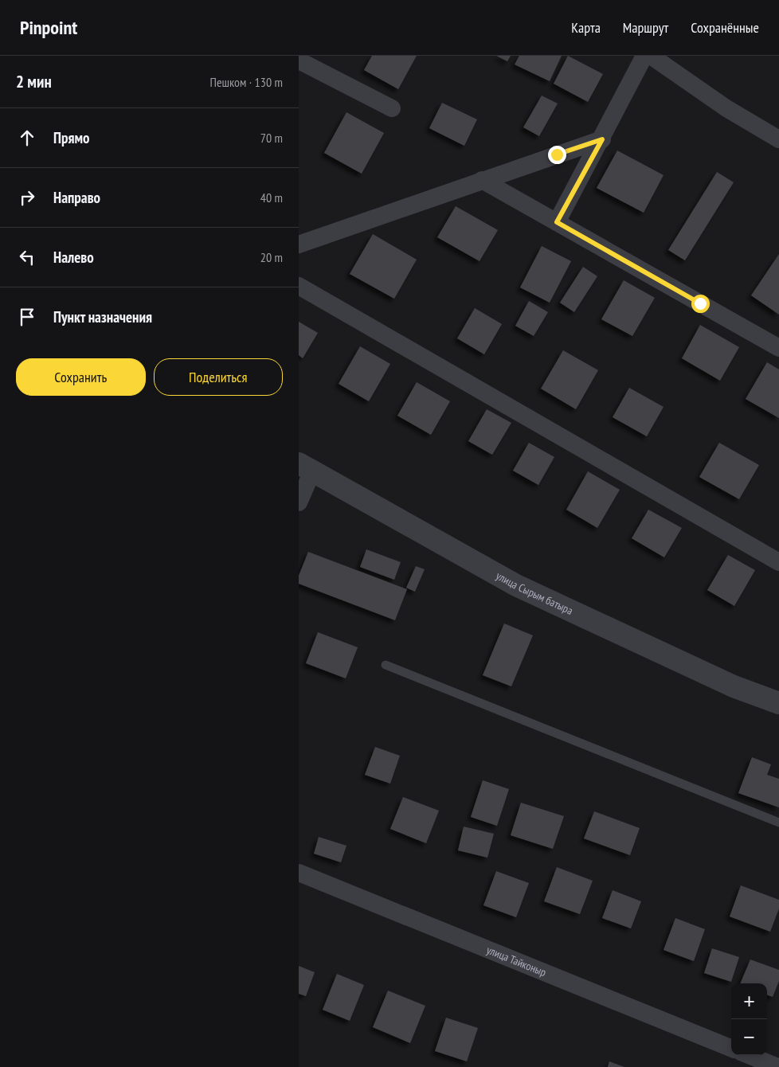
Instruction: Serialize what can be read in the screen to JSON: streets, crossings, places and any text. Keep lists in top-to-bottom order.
{
  "streets": {
    "street": ["улица Сырым батыра", "улица Тайконыр"]
  },
  "page": {
    "header": "Pinpoint",
    "nav": ["Карта", "Маршрут", "Сохранённые"],
    "heading": ["2 мин", "Пешком · 130 m"],
    "list": [
      ["Прямо", "70 m"],
      ["Направо", "40 m"],
      ["Налево", "20 m"],
      "Пункт назначения"
    ],
    "buttons": ["Сохранить", "Поделиться"],
    "map_buttons": ["+", "−"]
  }
}
